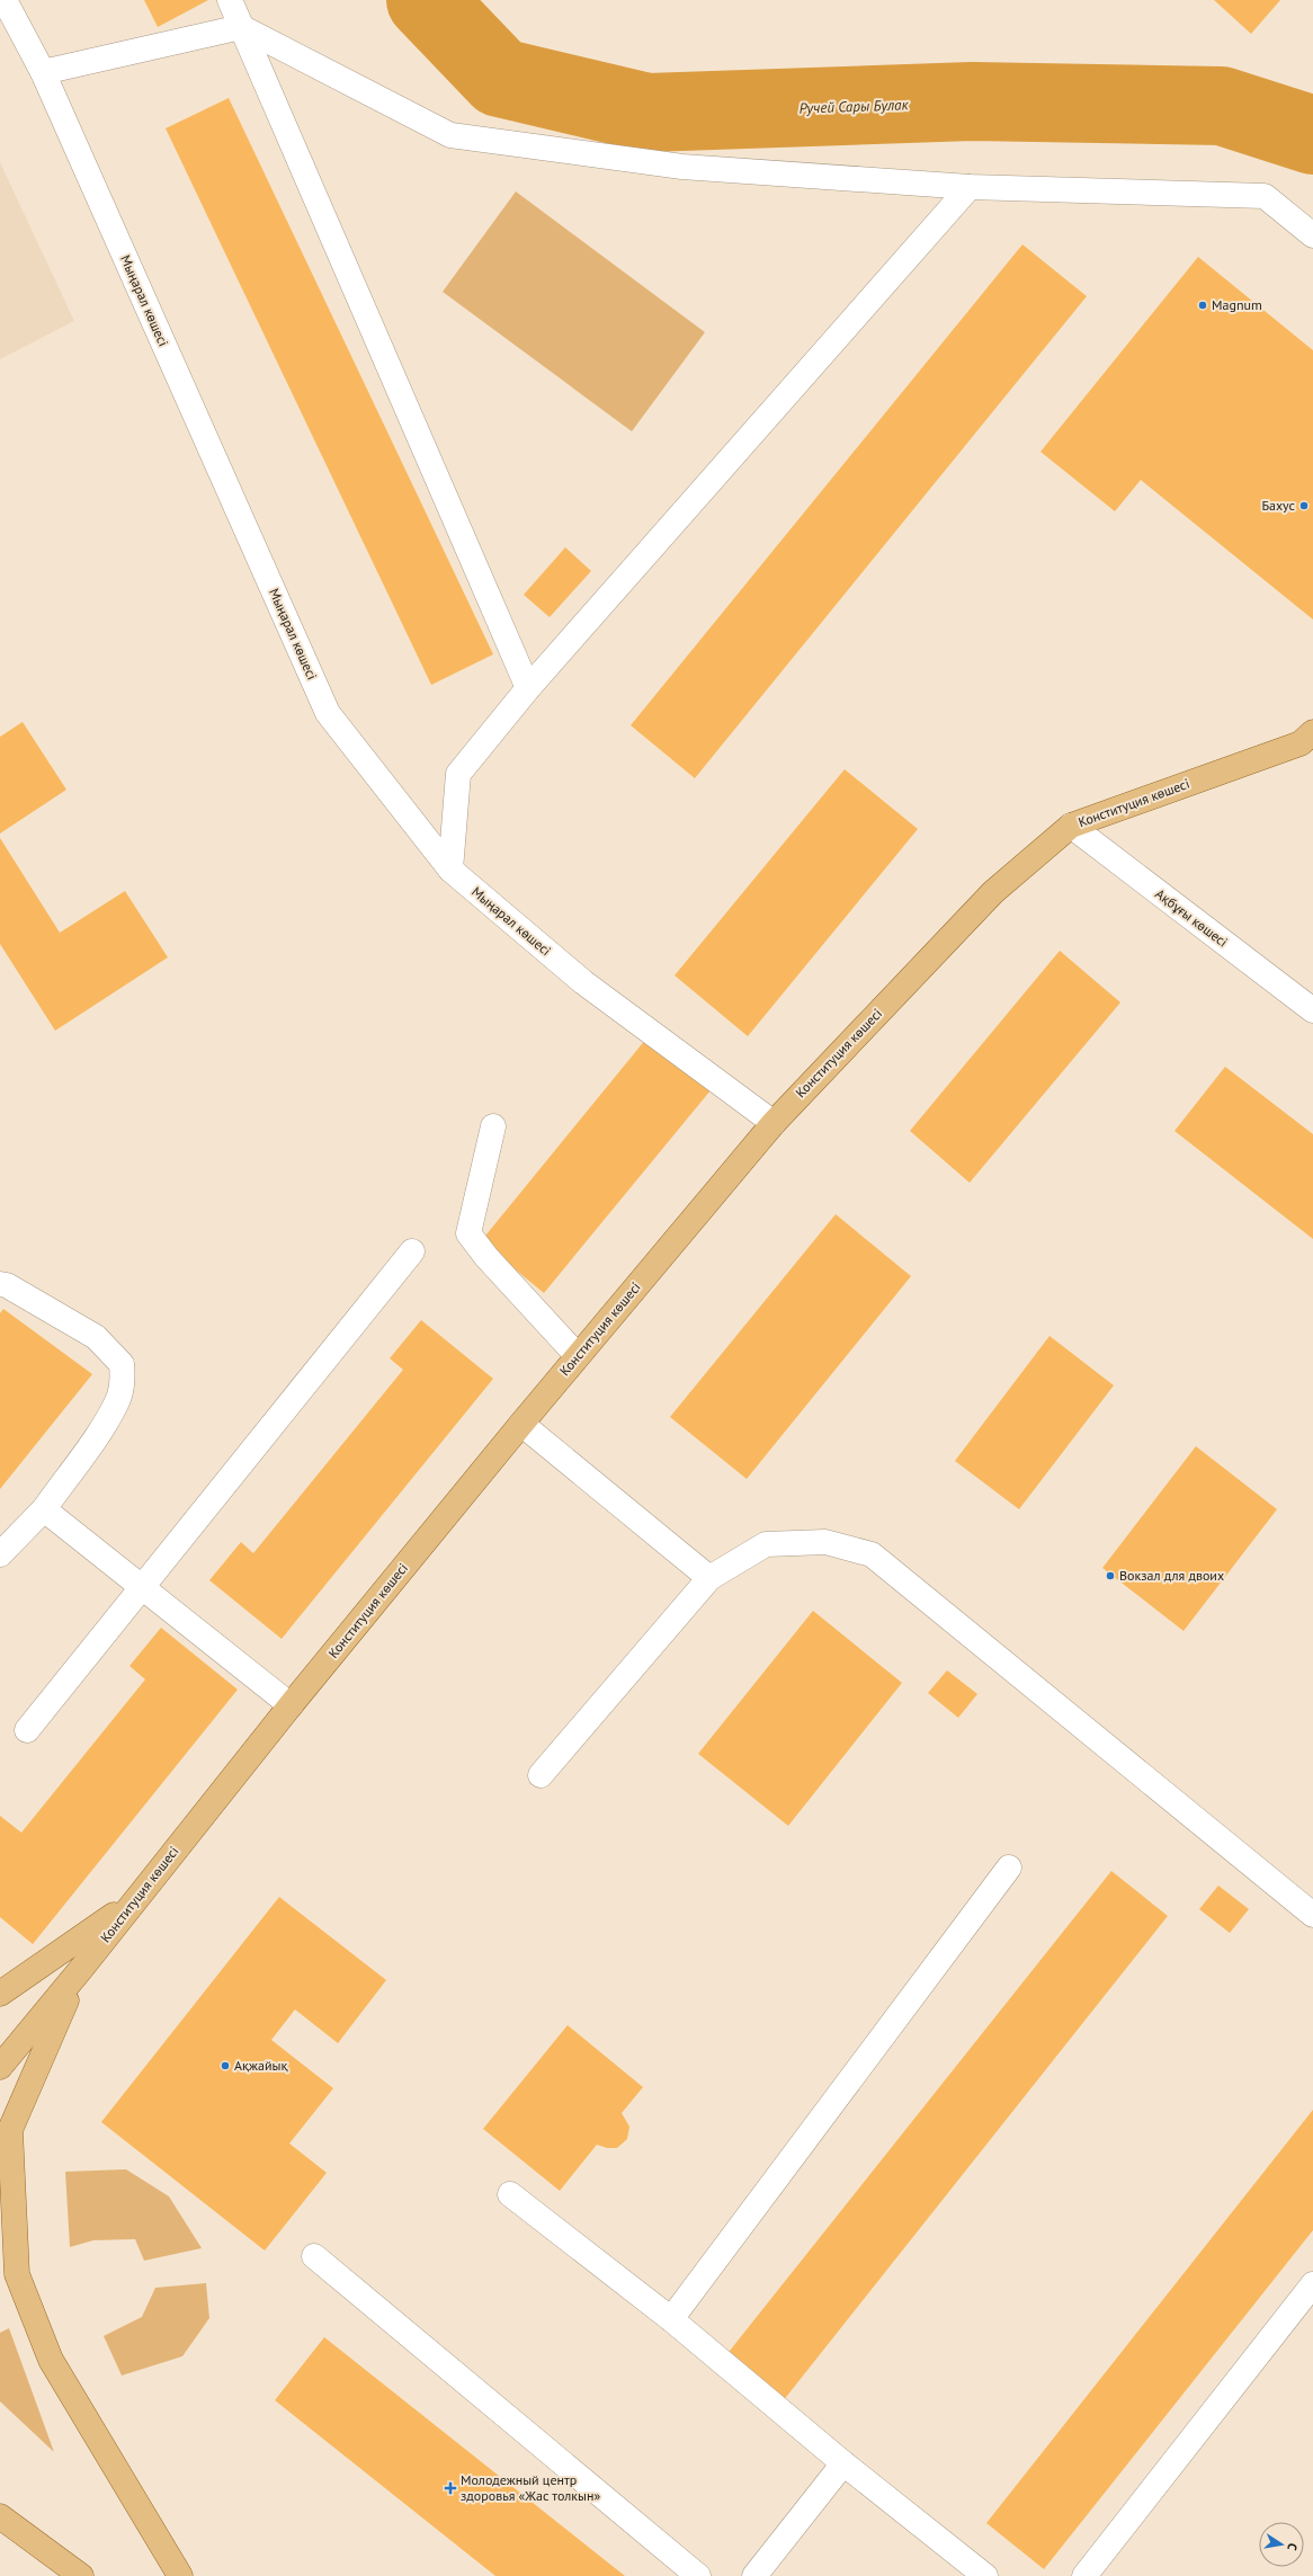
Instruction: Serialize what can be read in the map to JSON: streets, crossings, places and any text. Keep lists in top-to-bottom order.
{
  "streets": {
    "main road": ["Конституция көшесі"],
    "street": ["Мыңарал көшесі", "Ақбұғы көшесі"]
  },
  "crossings": [
    ["Мыңарал көшесі", "Конституция көшесі"],
    ["Конституция көшесі", "Ақбұғы көшесі"]
  ],
  "water": ["Ручей Сары Булак"],
  "places": {
    "other": [
      "Magnum",
      "Бахус",
      "Вокзал для двоих",
      "Ақжайық"
    ],
    "health": ["Молодежный центр здоровья «Жас толкын»"]
  },
  "north": "right"
}
